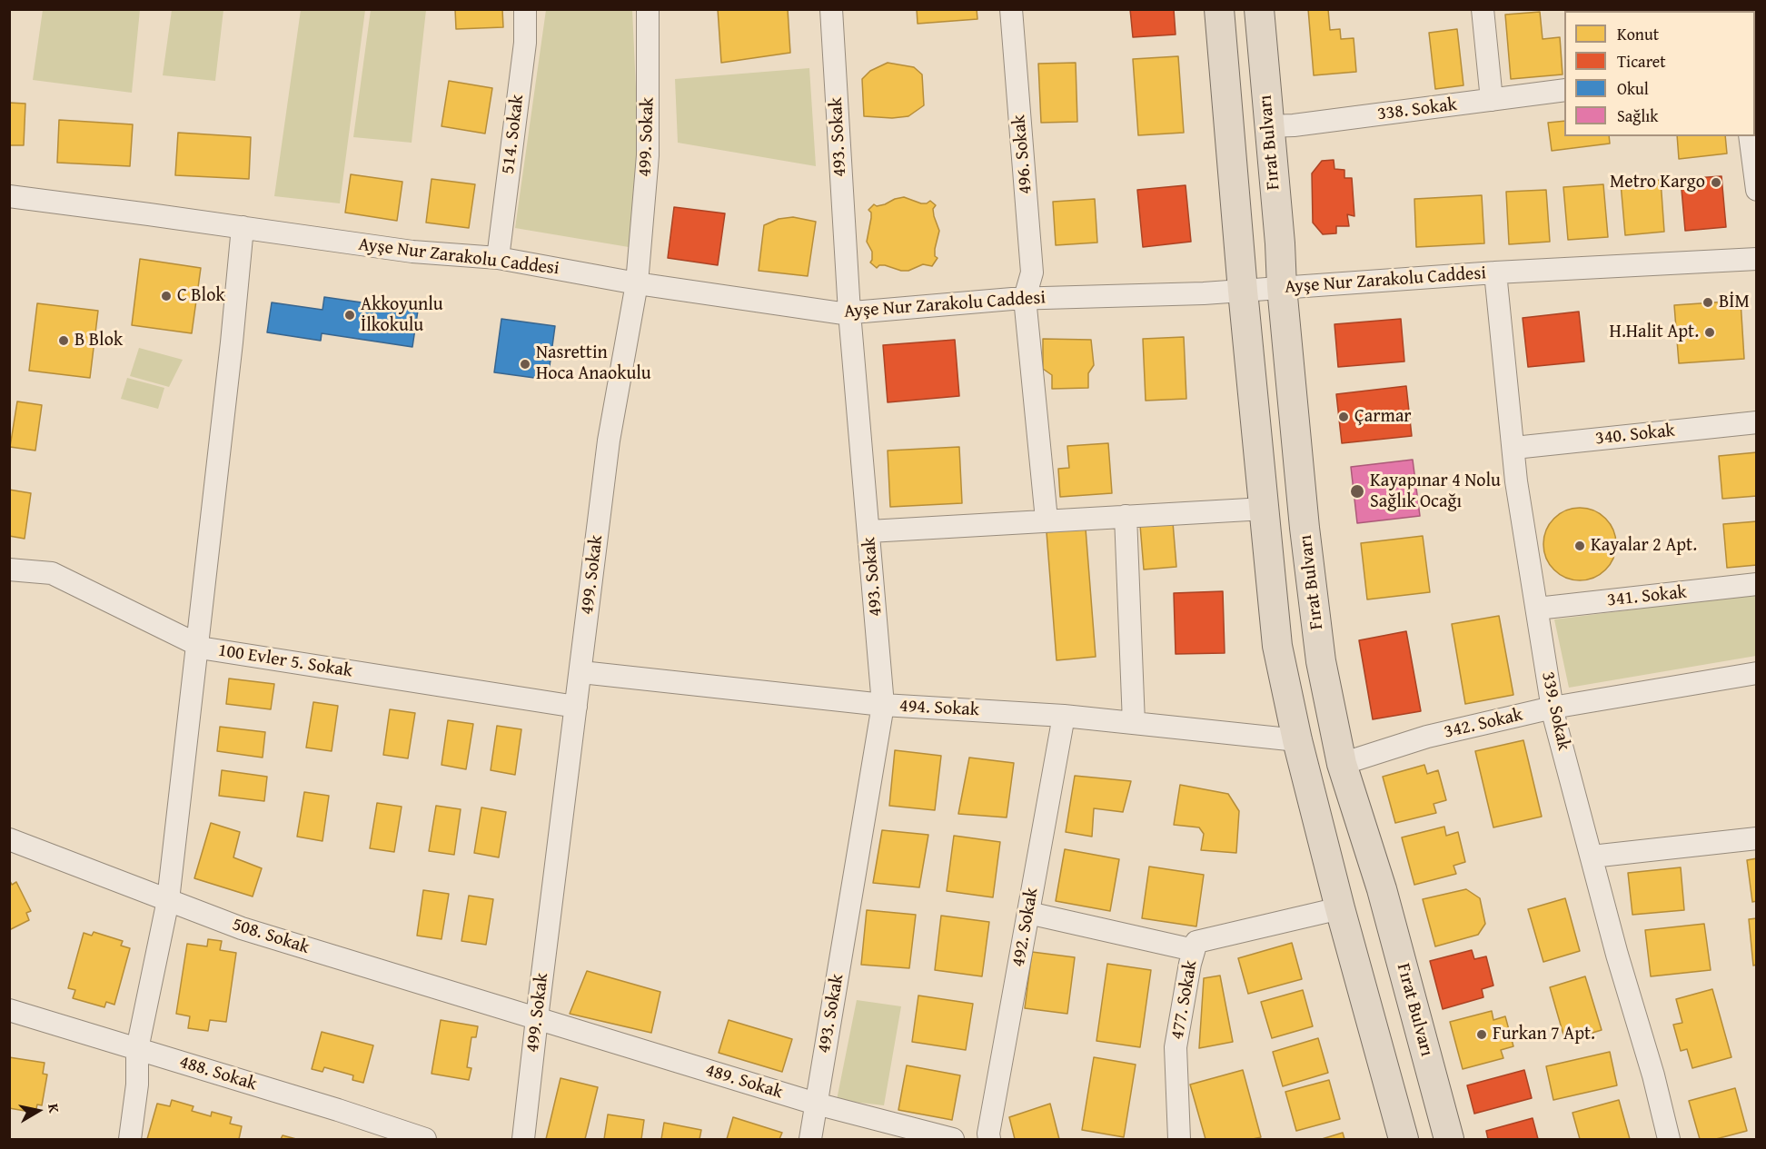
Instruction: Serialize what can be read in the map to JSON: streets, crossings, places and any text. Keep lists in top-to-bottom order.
{
  "streets": {
    "main road": ["Fırat Bulvarı"],
    "street": [
      "338. Sokak",
      "514. Sokak",
      "499. Sokak",
      "493. Sokak",
      "496. Sokak",
      "Ayşe Nur Zarakolu Caddesi",
      "340. Sokak",
      "341. Sokak",
      "100 Evler 5. Sokak",
      "494. Sokak",
      "339. Sokak",
      "342. Sokak",
      "492. Sokak",
      "508. Sokak",
      "477. Sokak",
      "488. Sokak",
      "489. Sokak"
    ]
  },
  "crossings": [
    ["338. Sokak", "Fırat Bulvarı"],
    ["514. Sokak", "Ayşe Nur Zarakolu Caddesi"],
    ["499. Sokak", "Ayşe Nur Zarakolu Caddesi"],
    ["499. Sokak", "100 Evler 5. Sokak"],
    ["499. Sokak", "494. Sokak"],
    ["499. Sokak", "508. Sokak"],
    ["499. Sokak", "489. Sokak"],
    ["493. Sokak", "Ayşe Nur Zarakolu Caddesi"],
    ["493. Sokak", "494. Sokak"],
    ["493. Sokak", "489. Sokak"],
    ["Fırat Bulvarı", "Ayşe Nur Zarakolu Caddesi"],
    ["Fırat Bulvarı", "342. Sokak"],
    ["496. Sokak", "Ayşe Nur Zarakolu Caddesi"],
    ["Ayşe Nur Zarakolu Caddesi", "339. Sokak"],
    ["340. Sokak", "339. Sokak"],
    ["341. Sokak", "339. Sokak"],
    ["494. Sokak", "492. Sokak"],
    ["339. Sokak", "342. Sokak"],
    ["508. Sokak", "489. Sokak"]
  ],
  "places": [
    "Metro Kargo",
    "C Blok",
    "BİM",
    "Akkoyunlu İlkokulu",
    "H.Halit Apt.",
    "B Blok",
    "Nasrettin Hoca Anaokulu",
    "Çarmar",
    "Kayapınar 4 Nolu Sağlık Ocağı",
    "Kayalar 2 Apt.",
    "Furkan 7 Apt."
  ],
  "legend": [
    "Konut",
    "Ticaret",
    "Okul",
    "Sağlık"
  ],
  "north": "right"
}
